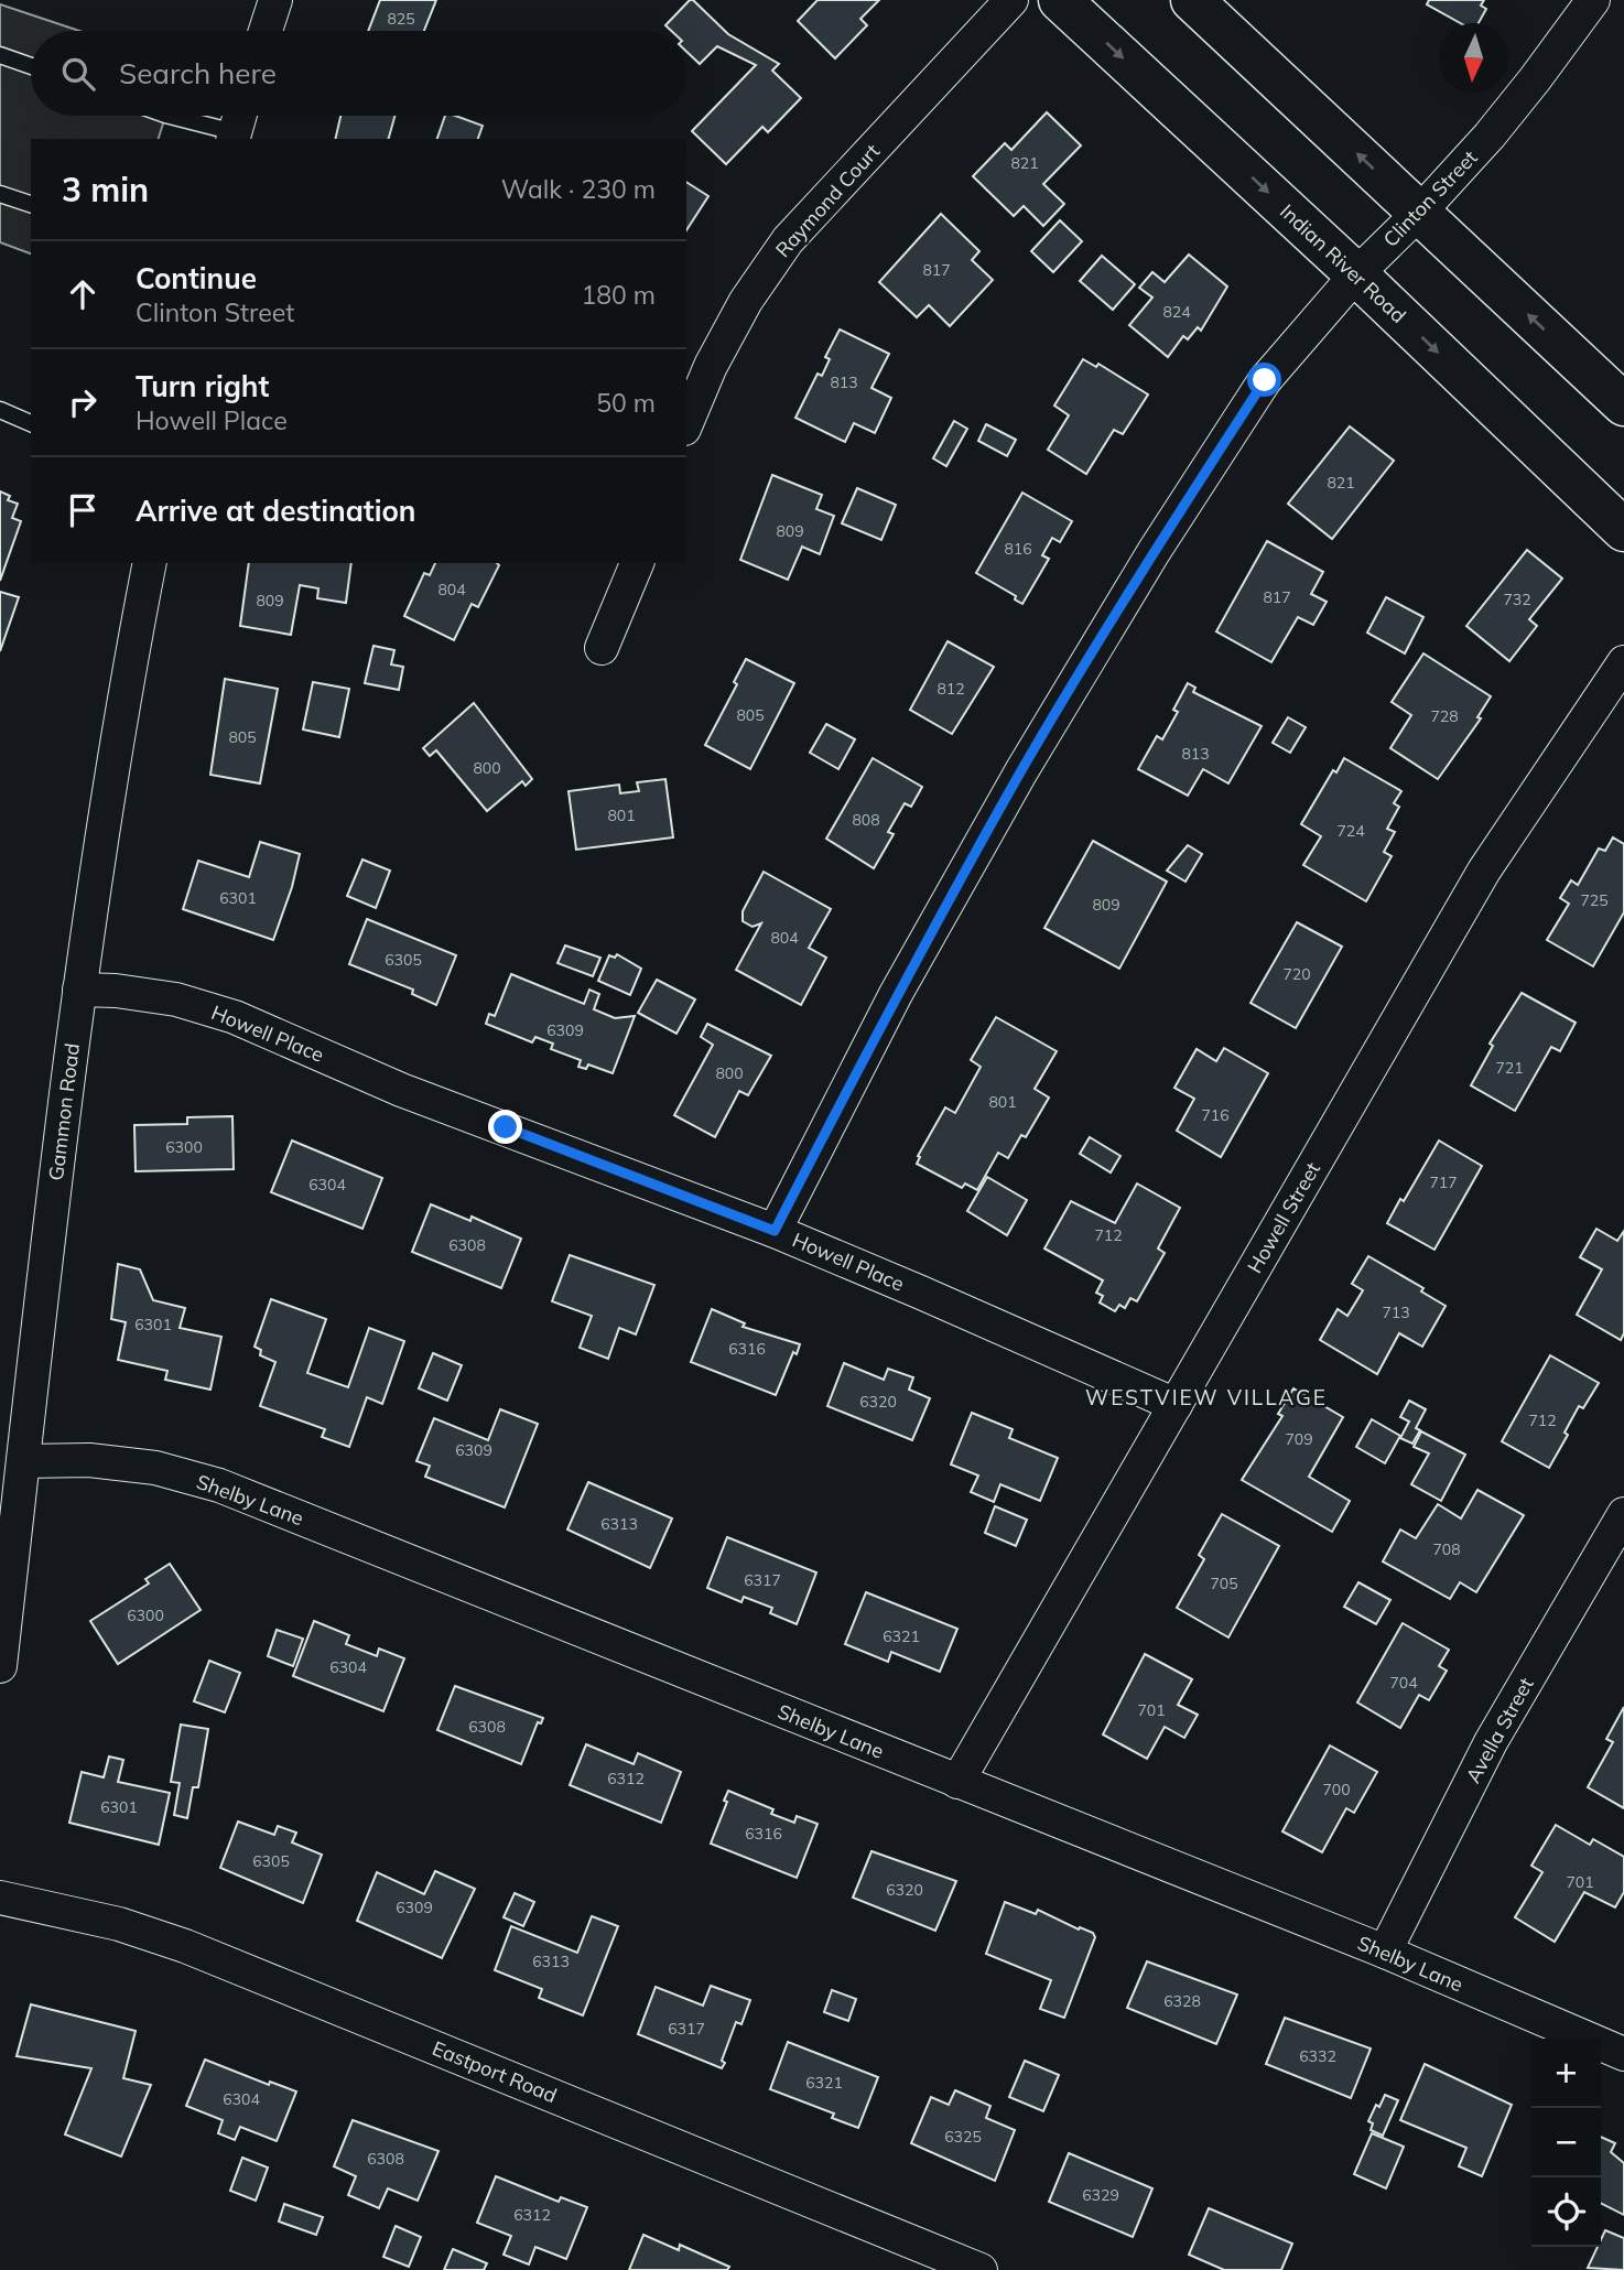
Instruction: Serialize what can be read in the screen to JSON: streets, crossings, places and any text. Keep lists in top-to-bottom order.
{
  "streets": {
    "main road": ["Indian River Road"],
    "street": [
      "Clinton Street",
      "Raymond Court",
      "Howell Place",
      "Gammon Road",
      "Howell Street",
      "Shelby Lane",
      "Avella Street",
      "Eastport Road"
    ]
  },
  "crossings": [
    ["Clinton Street", "Indian River Road"],
    ["Clinton Street", "Howell Place"],
    ["Howell Place", "Gammon Road"],
    ["Howell Place", "Howell Street"],
    ["Gammon Road", "Shelby Lane"],
    ["Howell Street", "Shelby Lane"],
    ["Shelby Lane", "Avella Street"]
  ],
  "districts": ["WESTVIEW VILLAGE"],
  "house_numbers": [
    "825",
    "821",
    "817",
    "824",
    "813",
    "821",
    "809",
    "816",
    "804",
    "817",
    "732",
    "809",
    "812",
    "805",
    "728",
    "805",
    "813",
    "800",
    "801",
    "808",
    "724",
    "6301",
    "725",
    "809",
    "804",
    "6305",
    "720",
    "6309",
    "721",
    "800",
    "801",
    "716",
    "6300",
    "717",
    "6304",
    "712",
    "6308",
    "713",
    "6301",
    "6316",
    "6320",
    "712",
    "709",
    "6309",
    "6313",
    "708",
    "6317",
    "705",
    "6300",
    "6321",
    "6304",
    "704",
    "701",
    "6308",
    "6312",
    "700",
    "6301",
    "6316",
    "6305",
    "701",
    "6320",
    "6309",
    "6313",
    "6328",
    "6317",
    "6332",
    "6321",
    "6304",
    "6325",
    "6308",
    "6329",
    "6312"
  ],
  "north": "bottom",
  "page": {
    "search": "Search here",
    "heading": ["3 min", "Walk · 230 m"],
    "list": [
      ["Continue", "Clinton Street", "180 m"],
      ["Turn right", "Howell Place", "50 m"],
      "Arrive at destination"
    ],
    "map_buttons": ["+", "−"]
  }
}
